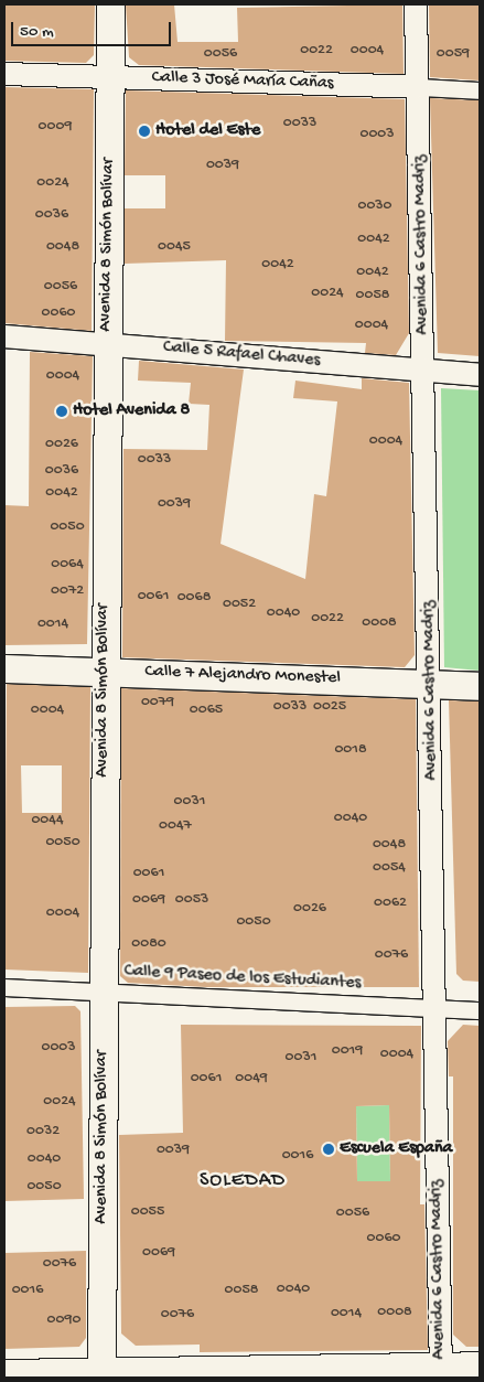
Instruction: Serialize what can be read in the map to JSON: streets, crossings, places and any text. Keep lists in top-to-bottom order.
{
  "streets": {
    "street": [
      "Calle 3 José María Cañas",
      "Avenida 8 Simón Bolívar",
      "Avenida 6 Castro Madriz",
      "Calle 5 Rafael Chaves",
      "Calle 7 Alejandro Monestel",
      "Calle 9 Paseo de los Estudiantes"
    ]
  },
  "crossings": [
    ["Calle 3 José María Cañas", "Avenida 8 Simón Bolívar"],
    ["Calle 3 José María Cañas", "Avenida 6 Castro Madriz"],
    ["Avenida 8 Simón Bolívar", "Calle 5 Rafael Chaves"],
    ["Avenida 8 Simón Bolívar", "Calle 7 Alejandro Monestel"],
    ["Avenida 8 Simón Bolívar", "Calle 9 Paseo de los Estudiantes"],
    ["Avenida 6 Castro Madriz", "Calle 5 Rafael Chaves"],
    ["Avenida 6 Castro Madriz", "Calle 7 Alejandro Monestel"],
    ["Avenida 6 Castro Madriz", "Calle 9 Paseo de los Estudiantes"]
  ],
  "districts": ["SOLEDAD"],
  "places": ["Hotel del Este", "Hotel Avenida 8", "Escuela España"],
  "house_numbers": [
    "0022",
    "0004",
    "0056",
    "0059",
    "0033",
    "0009",
    "0003",
    "0039",
    "0024",
    "0030",
    "0036",
    "0042",
    "0048",
    "0045",
    "0042",
    "0042",
    "0056",
    "0024",
    "0058",
    "0060",
    "0004",
    "0004",
    "0004",
    "0026",
    "0033",
    "0036",
    "0042",
    "0039",
    "0050",
    "0064",
    "0072",
    "0061",
    "0068",
    "0052",
    "0040",
    "0022",
    "0008",
    "0014",
    "0079",
    "0033",
    "0025",
    "0004",
    "0065",
    "0018",
    "0031",
    "0040",
    "0044",
    "0047",
    "0050",
    "0048",
    "0054",
    "0061",
    "0069",
    "0053",
    "0062",
    "0026",
    "0004",
    "0050",
    "0080",
    "0076",
    "0003",
    "0019",
    "0004",
    "0031",
    "0061",
    "0049",
    "0024",
    "0032",
    "0039",
    "0016",
    "0040",
    "0050",
    "0055",
    "0056",
    "0060",
    "0069",
    "0076",
    "0040",
    "0016",
    "0058",
    "0008",
    "0014",
    "0076",
    "0090"
  ],
  "scale_bar": "50 m"
}
